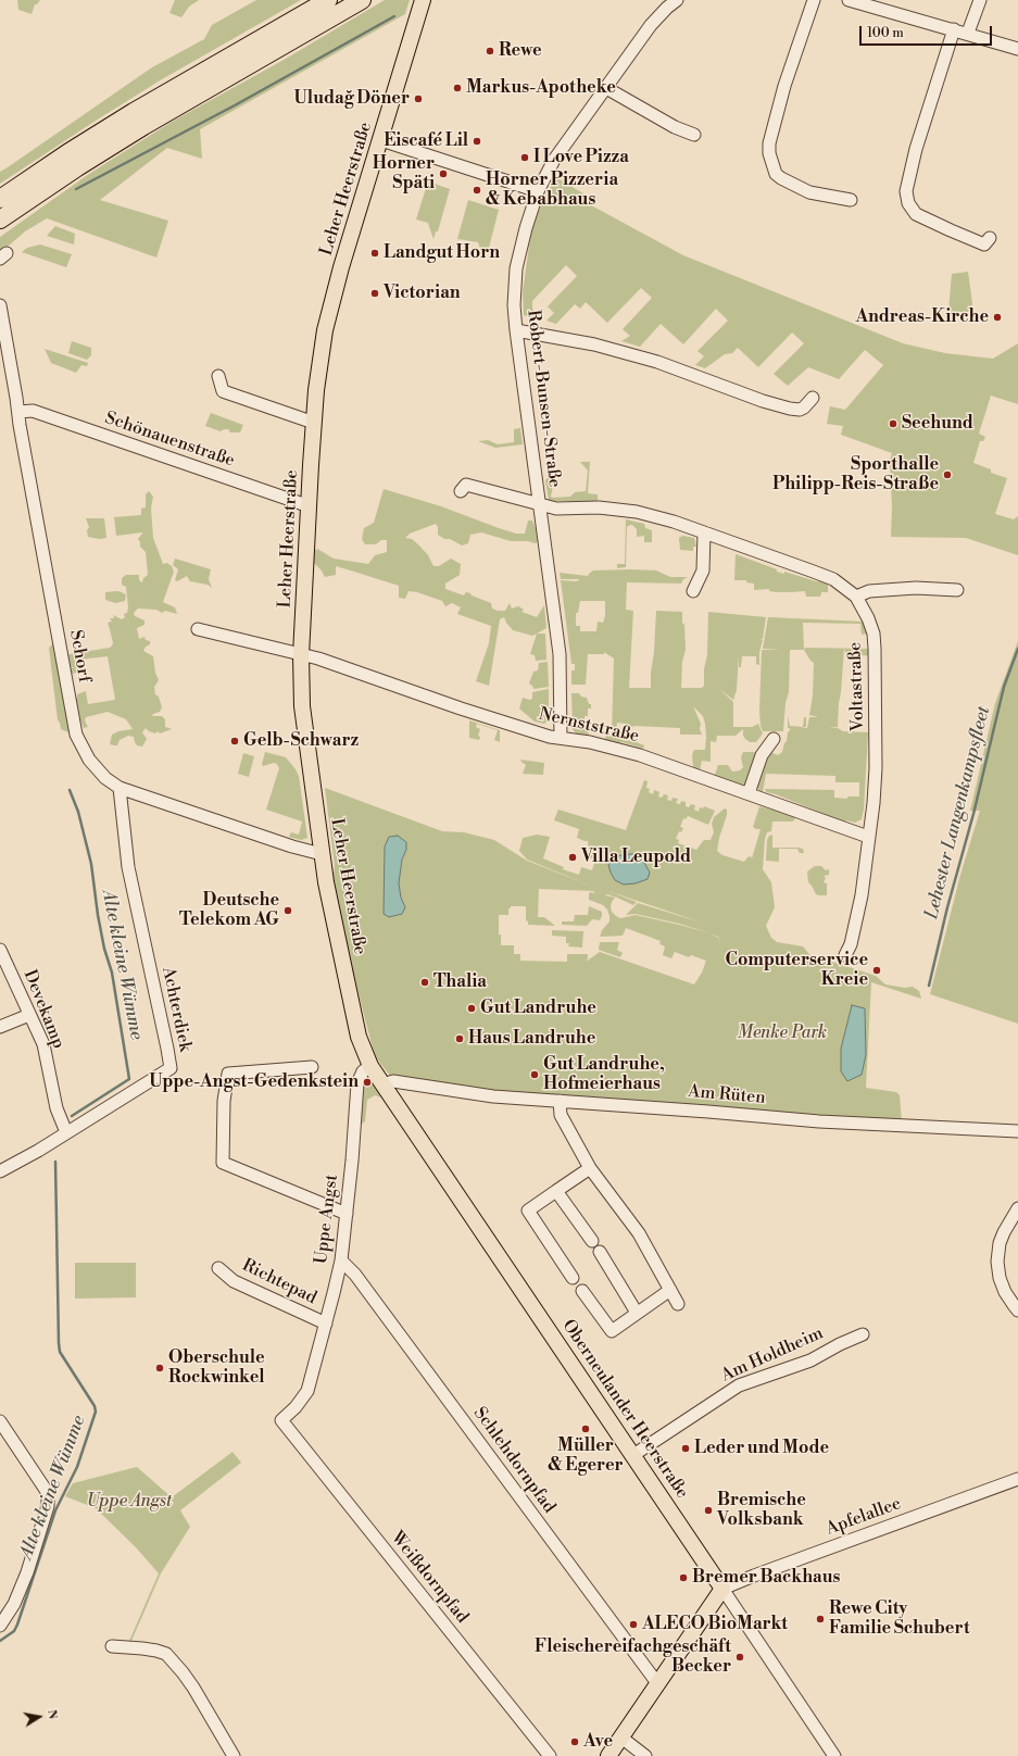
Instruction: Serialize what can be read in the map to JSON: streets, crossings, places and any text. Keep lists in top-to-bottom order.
{
  "streets": {
    "main road": ["Leher Heerstraße", "Oberneulander Heerstraße"],
    "street": [
      "Robert-Bunsen-Straße",
      "Schönauenstraße",
      "Schorf",
      "Voltastraße",
      "Nernststraße",
      "Devekamp",
      "Achterdiek",
      "Am Rüten",
      "Uppe Angst",
      "Richtepad",
      "Am Holdheim",
      "Schlehdornpfad",
      "Apfelallee",
      "Weißdornpfad"
    ]
  },
  "crossings": [
    ["Leher Heerstraße", "Schönauenstraße"],
    ["Leher Heerstraße", "Schorf"],
    ["Leher Heerstraße", "Nernststraße"],
    ["Leher Heerstraße", "Am Rüten"],
    ["Leher Heerstraße", "Uppe Angst"],
    ["Leher Heerstraße", "Oberneulander Heerstraße"],
    ["Robert-Bunsen-Straße", "Voltastraße"],
    ["Robert-Bunsen-Straße", "Nernststraße"],
    ["Schönauenstraße", "Schorf"],
    ["Schorf", "Achterdiek"],
    ["Voltastraße", "Nernststraße"],
    ["Devekamp", "Achterdiek"],
    ["Am Rüten", "Oberneulander Heerstraße"],
    ["Uppe Angst", "Richtepad"],
    ["Uppe Angst", "Schlehdornpfad"],
    ["Uppe Angst", "Weißdornpfad"],
    ["Am Holdheim", "Oberneulander Heerstraße"],
    ["Oberneulander Heerstraße", "Apfelallee"]
  ],
  "water": ["Lehester Langenkampsfleet", "Alte kleine Wümme"],
  "parks": ["Menke Park", "Uppe Angst"],
  "places": [
    "Rewe",
    "Markus-Apotheke",
    "Uludağ Döner",
    "Eiscafé Lil",
    "I Love Pizza",
    "Horner Späti",
    "Horner Pizzeria & Kebabhaus",
    "Landgut Horn",
    "Victorian",
    "Andreas-Kirche",
    "Seehund",
    "Sporthalle Philipp-Reis-Straße",
    "Gelb-Schwarz",
    "Villa Leupold",
    "Deutsche Telekom AG",
    "Computerservice Kreie",
    "Thalia",
    "Gut Landruhe",
    "Haus Landruhe",
    "Gut Landruhe, Hofmeierhaus",
    "Uppe-Angst-Gedenkstein",
    "Oberschule Rockwinkel",
    "Müller & Egerer",
    "Leder und Mode",
    "Bremische Volksbank",
    "Bremer Backhaus",
    "Rewe City Familie Schubert",
    "ALECO BioMarkt",
    "Fleischereifachgeschäft Becker",
    "Ave"
  ],
  "scale_bar": "100 m",
  "north": "right"
}
